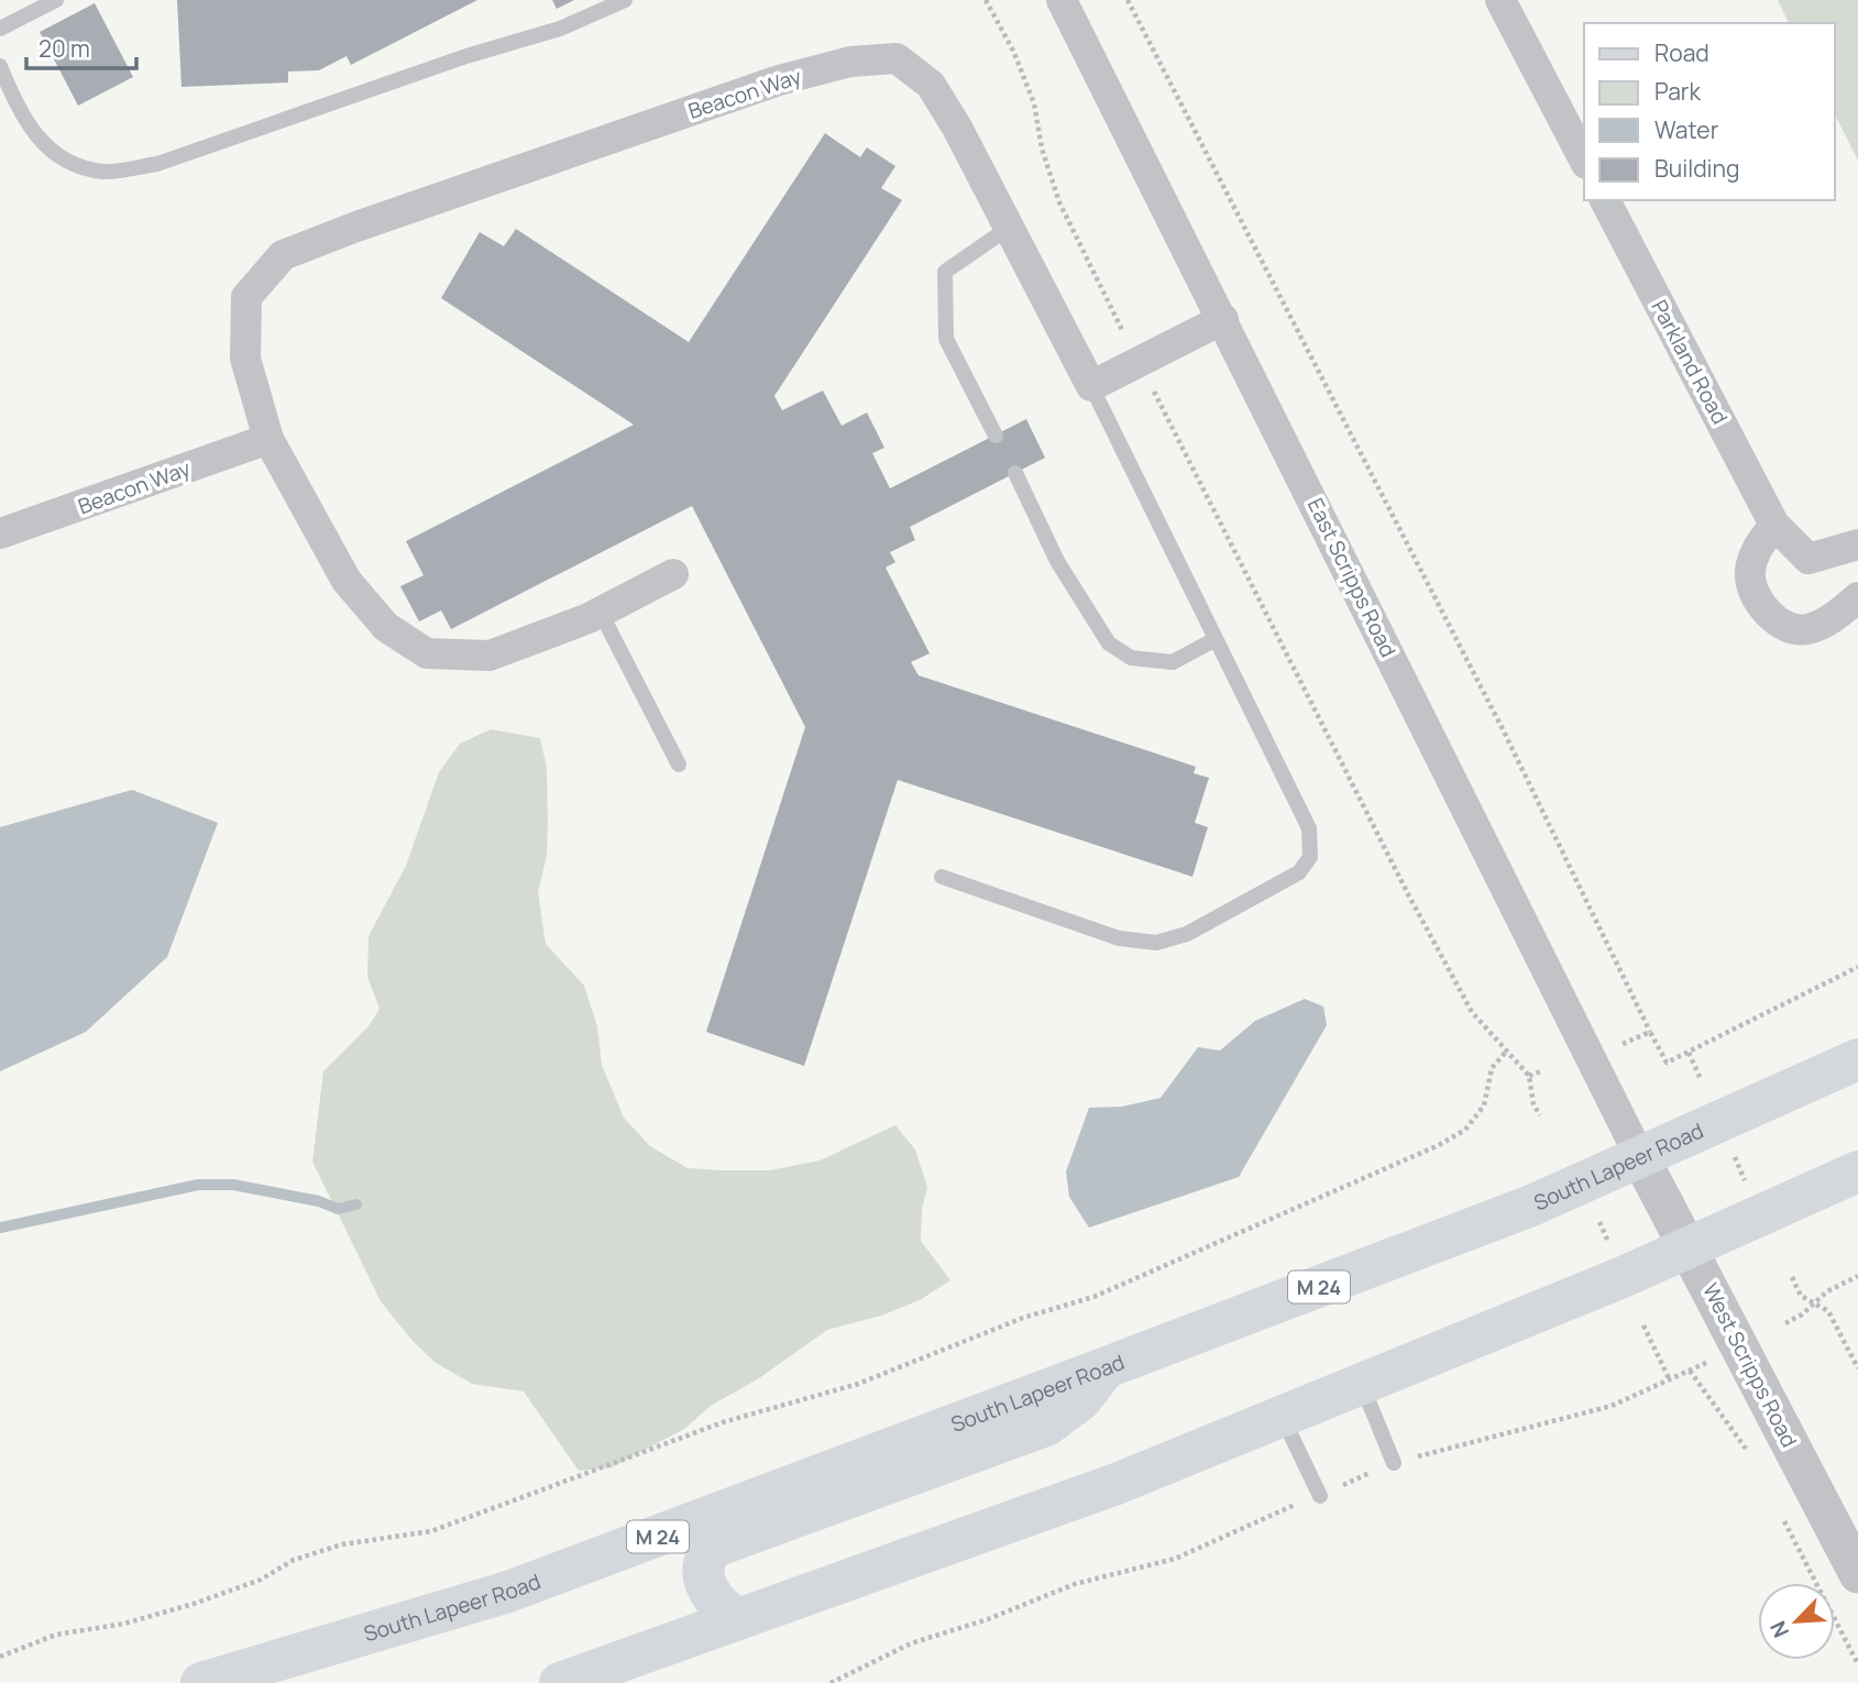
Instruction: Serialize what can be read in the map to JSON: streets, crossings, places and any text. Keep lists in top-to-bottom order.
{
  "streets": {
    "main road": ["South Lapeer Road", "M 24"],
    "street": [
      "Beacon Way",
      "Parkland Road",
      "East Scripps Road",
      "West Scripps Road"
    ]
  },
  "crossings": [
    ["East Scripps Road", "South Lapeer Road"],
    ["East Scripps Road", "West Scripps Road"],
    ["South Lapeer Road", "West Scripps Road"]
  ],
  "legend": [
    "Road",
    "Park",
    "Water",
    "Building"
  ],
  "scale_bar": "20 m",
  "north": "bottom left"
}
